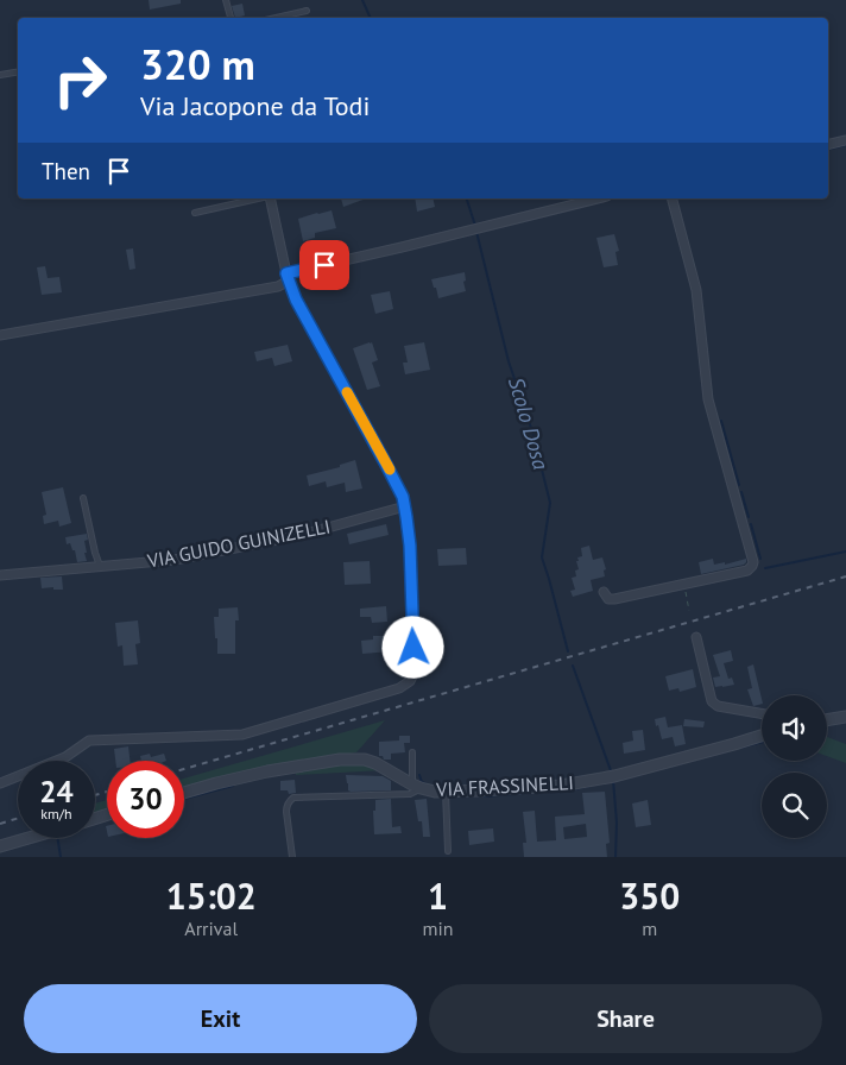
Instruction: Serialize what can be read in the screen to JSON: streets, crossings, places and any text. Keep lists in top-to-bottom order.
{
  "streets": {
    "street": ["VIA GUIDO GUINIZELLI", "VIA FRASSINELLI"]
  },
  "water": ["Scolo Dosa"],
  "page": {
    "turn": ["320 m", "Via Jacopone da Todi"],
    "then": "Then",
    "speed": "24 km/h",
    "limit": "30",
    "eta": [
      "15:02",
      "Arrival",
      "1",
      "min",
      "350",
      "m"
    ],
    "buttons": ["Exit", "Share"]
  }
}
